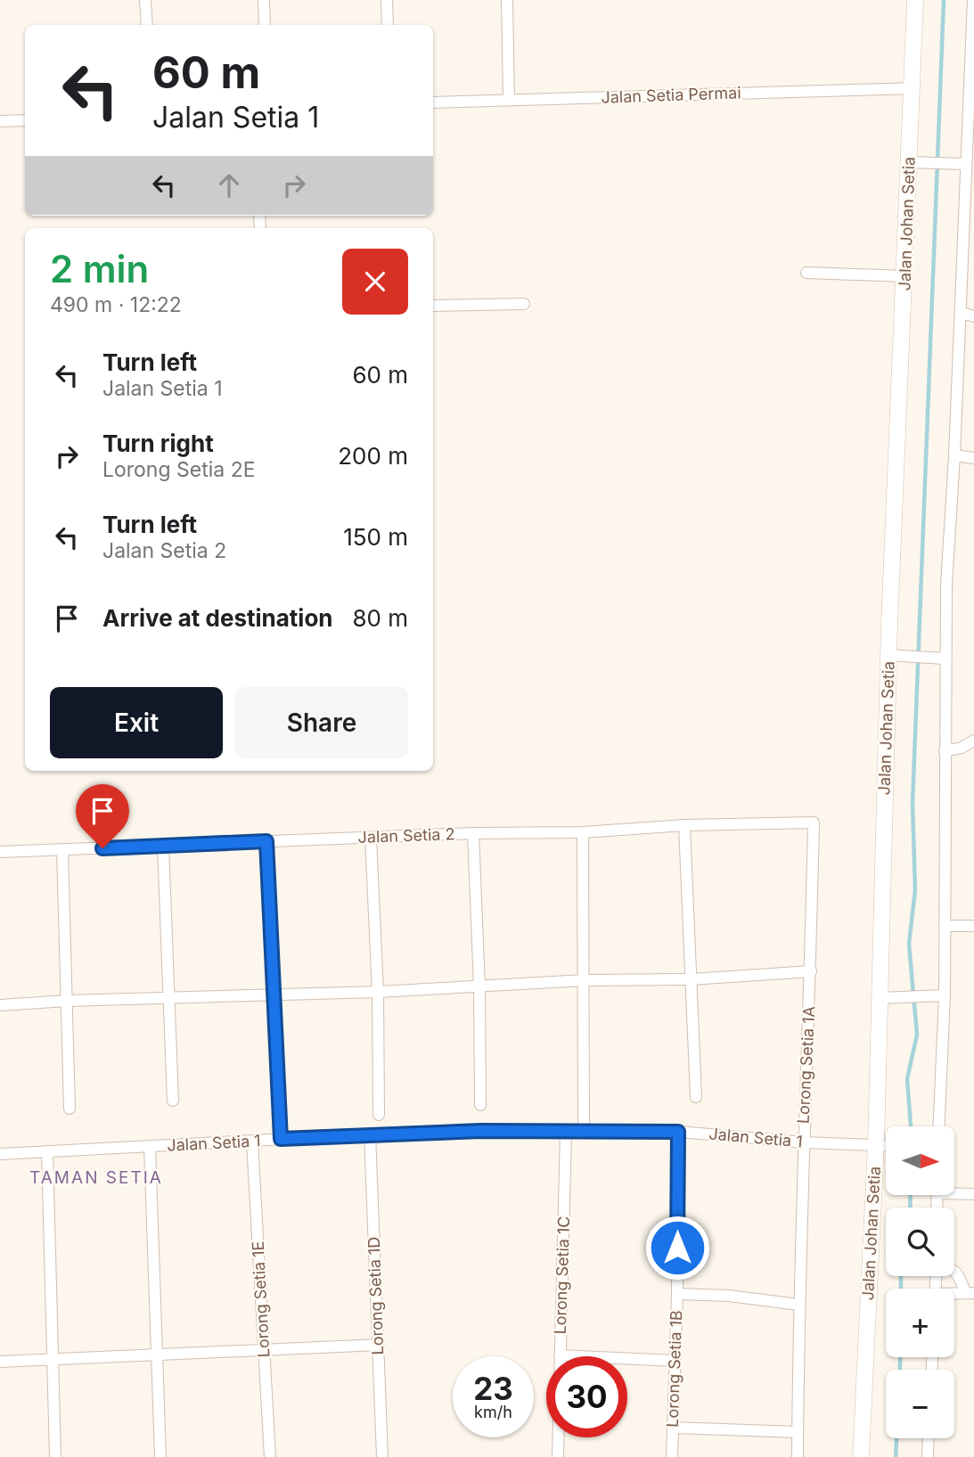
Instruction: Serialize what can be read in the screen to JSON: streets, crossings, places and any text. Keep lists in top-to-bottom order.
{
  "streets": {
    "main road": ["Jalan Johan Setia"],
    "street": [
      "Jalan Setia Permai",
      "Jalan Setia 2",
      "Lorong Setia 1A",
      "Jalan Setia 1",
      "Lorong Setia 1C",
      "Lorong Setia 1D",
      "Lorong Setia 1E",
      "Lorong Setia 1B"
    ]
  },
  "crossings": [
    ["Jalan Setia Permai", "Jalan Johan Setia"],
    ["Jalan Johan Setia", "Jalan Setia 1"],
    ["Jalan Setia 2", "Lorong Setia 1A"],
    ["Lorong Setia 1A", "Jalan Setia 1"],
    ["Jalan Setia 1", "Lorong Setia 1C"],
    ["Jalan Setia 1", "Lorong Setia 1D"],
    ["Jalan Setia 1", "Lorong Setia 1E"],
    ["Jalan Setia 1", "Lorong Setia 1B"]
  ],
  "districts": ["TAMAN SETIA"],
  "north": "right",
  "page": {
    "turn": ["60 m", "Jalan Setia 1"],
    "heading": ["2 min", "490 m · 12:22"],
    "list": [
      {
        "name": "Turn left",
        "note": "Jalan Setia 1",
        "value": "60 m"
      },
      {
        "name": "Turn right",
        "note": "Lorong Setia 2E",
        "value": "200 m"
      },
      {
        "name": "Turn left",
        "note": "Jalan Setia 2",
        "value": "150 m"
      },
      {
        "name": "Arrive at destination",
        "value": "80 m"
      }
    ],
    "buttons": ["Exit", "Share"],
    "map_buttons": ["+", "−"],
    "speed": "23 km/h",
    "limit": "30"
  }
}
